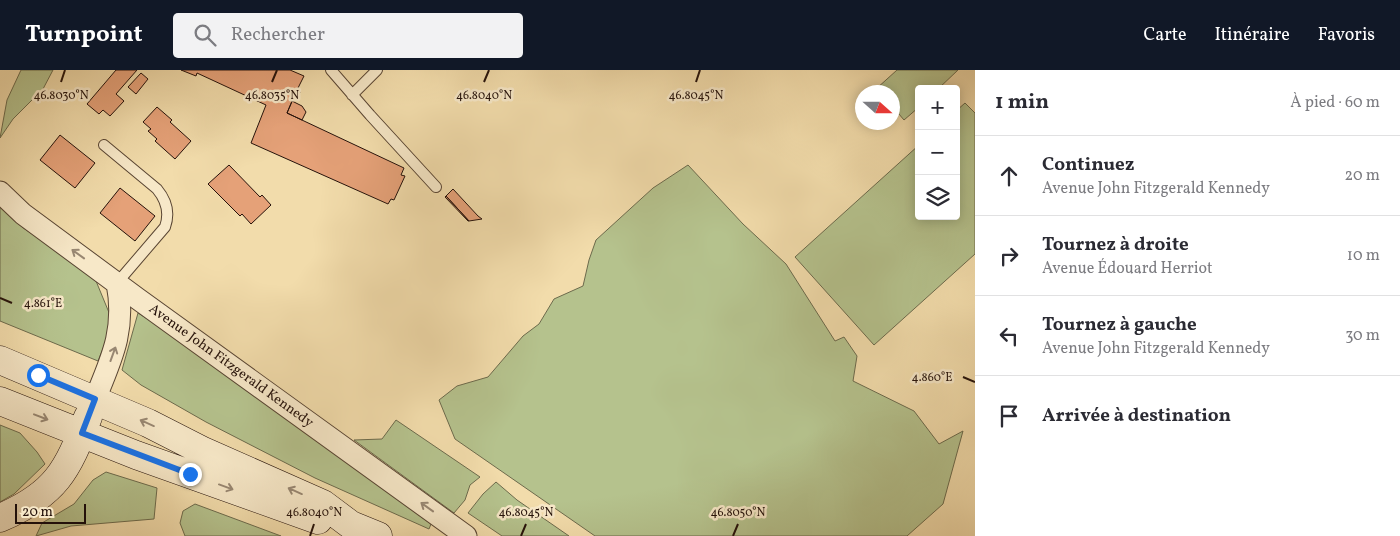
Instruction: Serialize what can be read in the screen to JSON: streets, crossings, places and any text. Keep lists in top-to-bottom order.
{
  "streets": {
    "street": ["Avenue John Fitzgerald Kennedy"]
  },
  "one_way": ["Avenue John Fitzgerald Kennedy"],
  "scale_bar": "20 m",
  "north": "right",
  "page": {
    "header": "Turnpoint",
    "search": "Rechercher",
    "nav": ["Carte", "Itinéraire", "Favoris"],
    "heading": ["1 min", "À pied · 60 m"],
    "map_buttons": ["+", "−"],
    "list": [
      ["Continuez", "Avenue John Fitzgerald Kennedy", "20 m"],
      ["Tournez à droite", "Avenue Édouard Herriot", "10 m"],
      ["Tournez à gauche", "Avenue John Fitzgerald Kennedy", "30 m"],
      "Arrivée à destination"
    ],
    "scale": "20 m"
  },
  "coordinates": [
    "46.8035°N",
    "46.8040°N",
    "46.8045°N",
    "46.8030°N",
    "4.861°E",
    "4.860°E",
    "46.8050°N"
  ]
}
